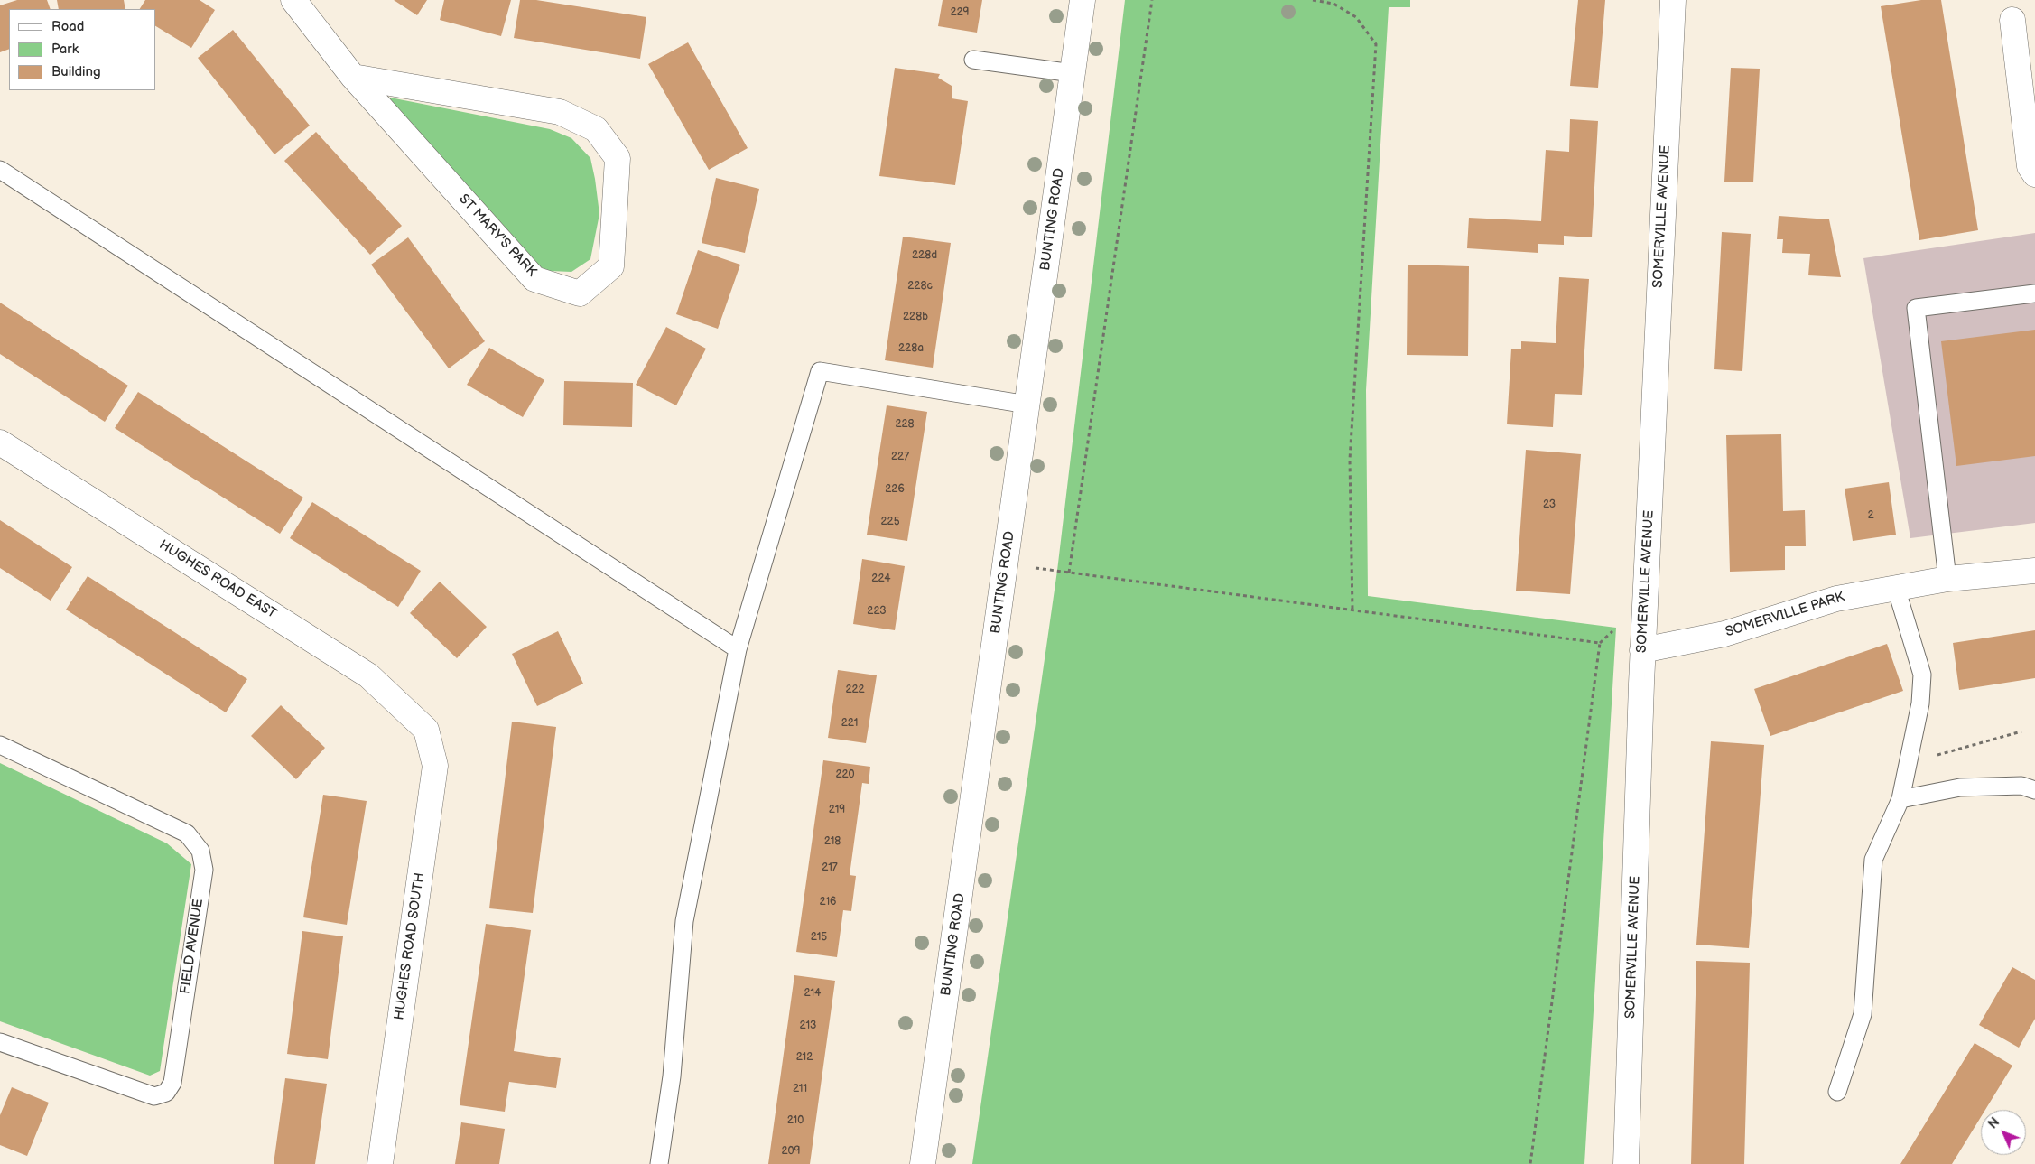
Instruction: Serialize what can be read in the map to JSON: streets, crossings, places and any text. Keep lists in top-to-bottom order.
{
  "streets": {
    "street": [
      "SOMERVILLE AVENUE",
      "BUNTING ROAD",
      "ST MARY'S PARK",
      "HUGHES ROAD EAST",
      "SOMERVILLE PARK",
      "HUGHES ROAD SOUTH"
    ],
    "lane": ["FIELD AVENUE"]
  },
  "crossings": [
    ["SOMERVILLE AVENUE", "SOMERVILLE PARK"],
    ["HUGHES ROAD EAST", "HUGHES ROAD SOUTH"]
  ],
  "house_numbers": [
    "229",
    "228d",
    "228c",
    "228b",
    "228a",
    "228",
    "227",
    "226",
    "23",
    "2",
    "225",
    "224",
    "223",
    "222",
    "221",
    "220",
    "219",
    "218",
    "217",
    "216",
    "215",
    "214",
    "213",
    "212",
    "211",
    "210",
    "209"
  ],
  "legend": ["Road", "Park", "Building"],
  "north": "top left"
}
